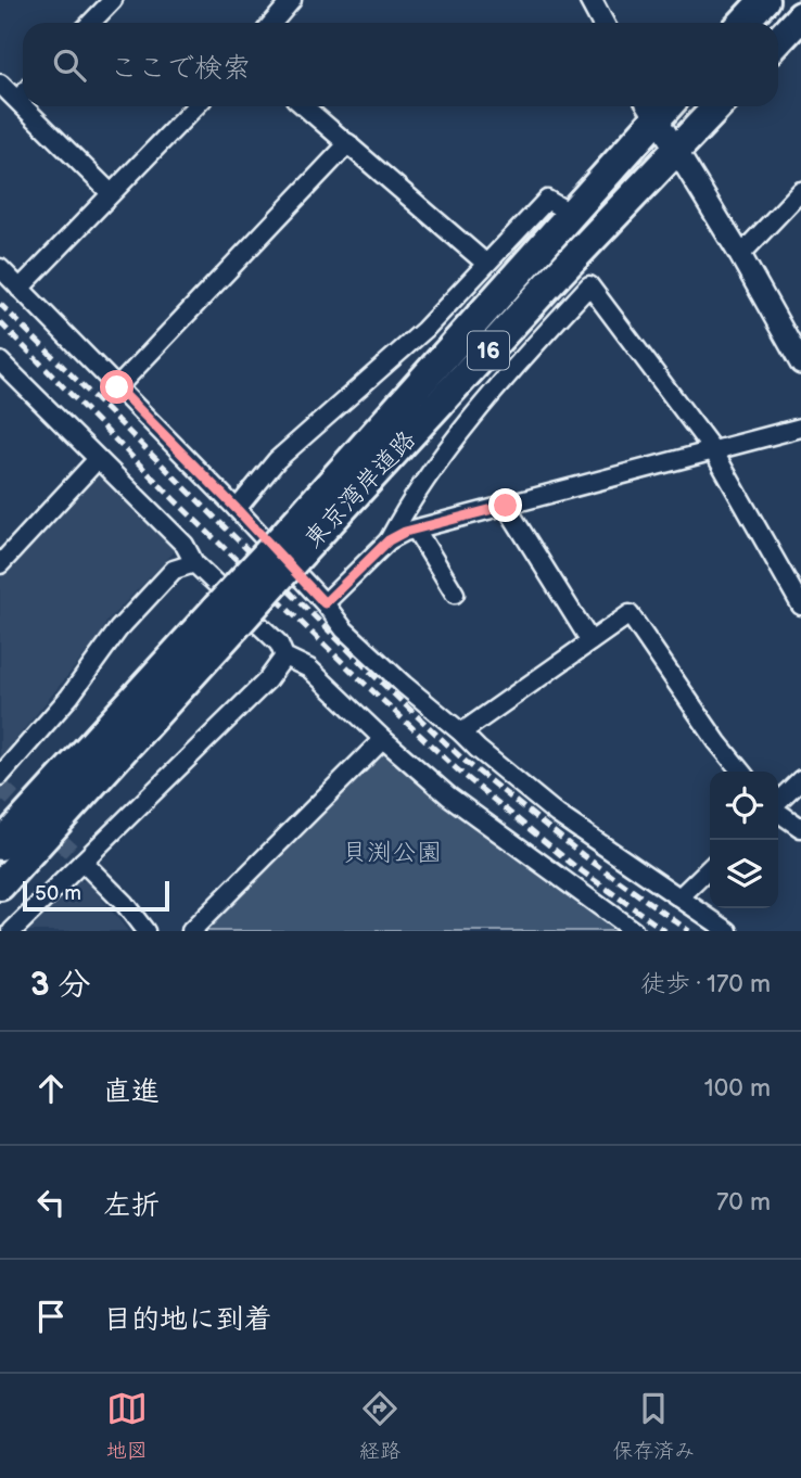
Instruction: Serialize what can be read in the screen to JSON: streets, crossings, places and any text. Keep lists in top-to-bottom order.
{
  "streets": {
    "highway": ["16", "東京湾岸道路"]
  },
  "parks": ["貝渕公園"],
  "scale_bar": "50 m",
  "page": {
    "search": "ここで検索",
    "scale": "50 m",
    "heading": ["3 分", "徒歩 · 170 m"],
    "list": [
      ["直進", "100 m"],
      ["左折", "70 m"],
      "目的地に到着"
    ],
    "nav": ["地図", "経路", "保存済み"]
  }
}
